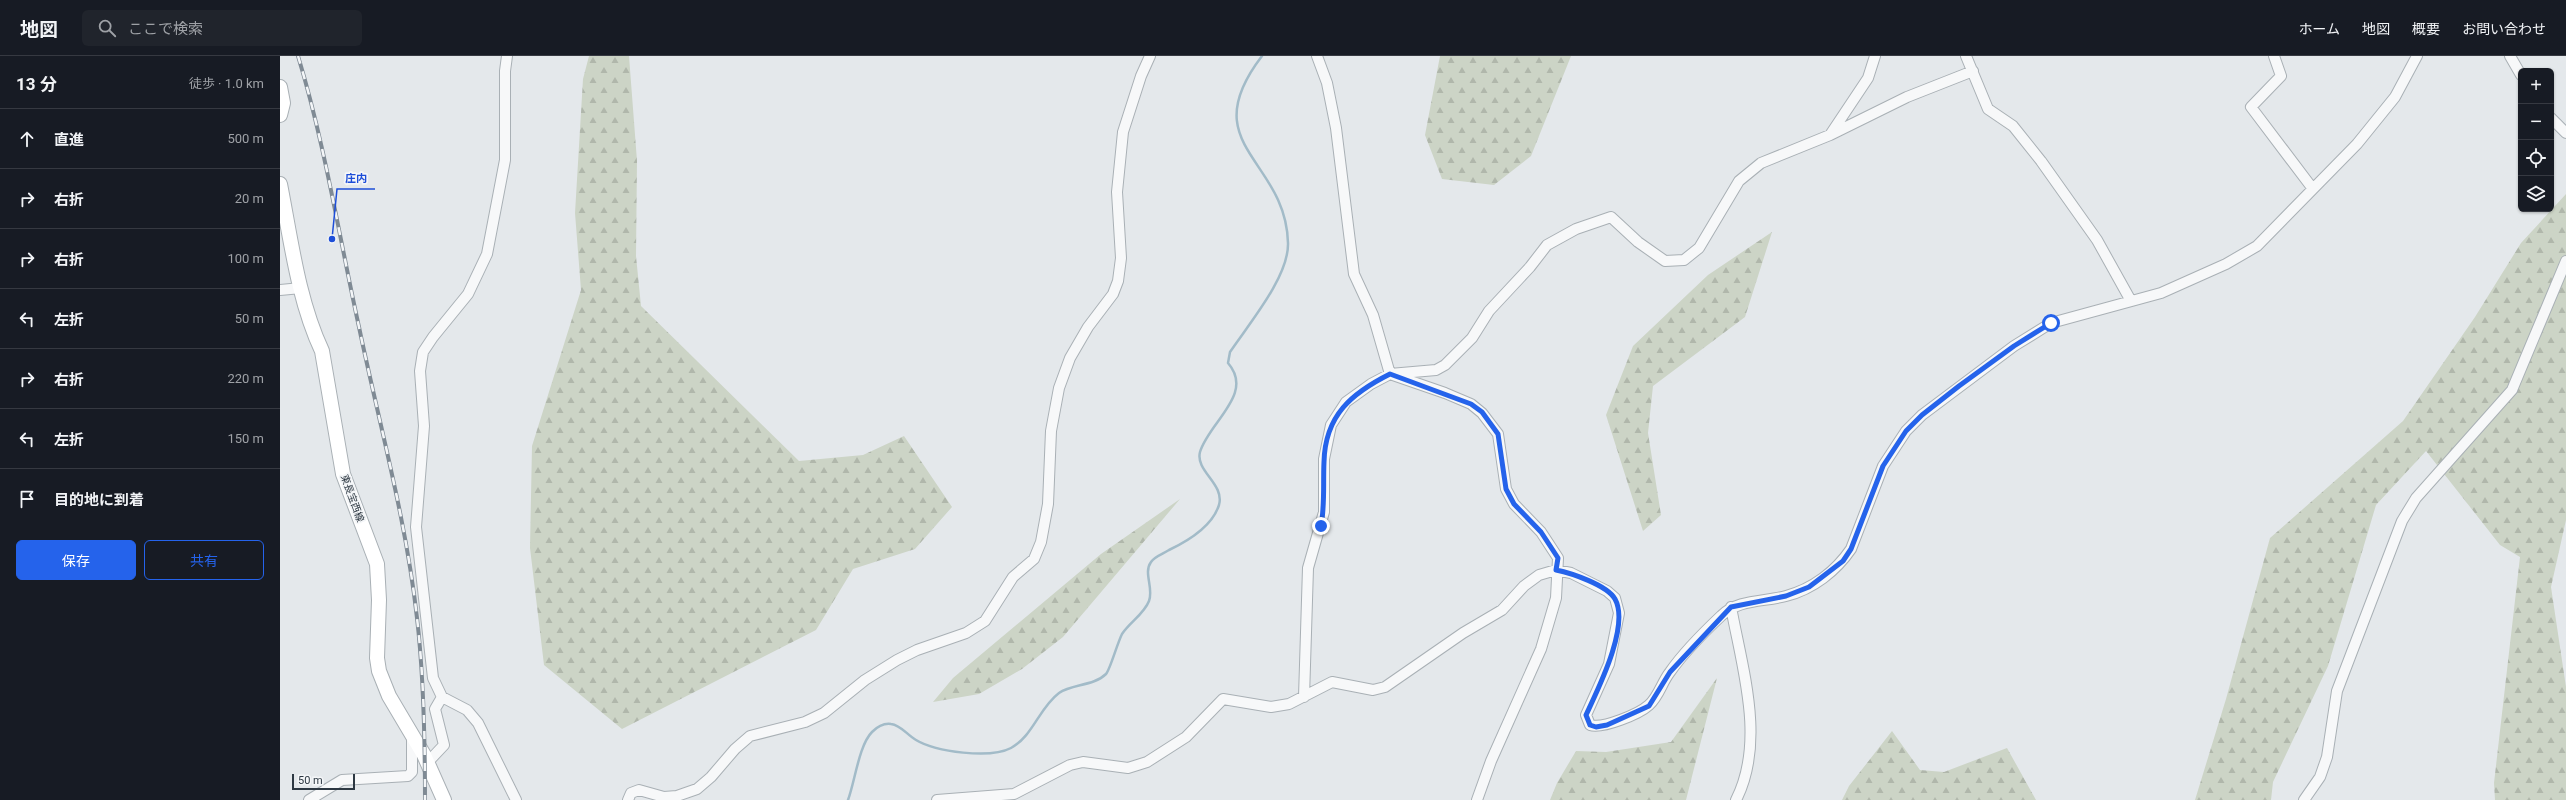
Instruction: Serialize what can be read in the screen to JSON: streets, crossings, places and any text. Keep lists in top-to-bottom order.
{
  "streets": {
    "main road": ["東長宝西線"]
  },
  "places": ["庄内"],
  "scale_bar": "50 m",
  "page": {
    "header": "地図",
    "search": "ここで検索",
    "nav": [
      "ホーム",
      "地図",
      "概要",
      "お問い合わせ"
    ],
    "heading": ["13 分", "徒歩 · 1.0 km"],
    "map_buttons": ["+", "−"],
    "list": [
      ["直進", "500 m"],
      ["右折", "20 m"],
      ["右折", "100 m"],
      ["左折", "50 m"],
      ["右折", "220 m"],
      ["左折", "150 m"],
      "目的地に到着"
    ],
    "buttons": ["保存", "共有"],
    "scale": "50 m"
  }
}
